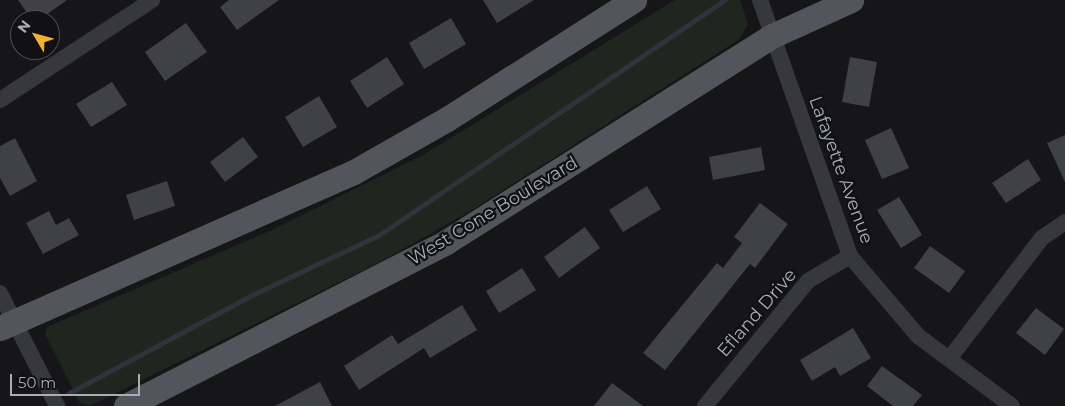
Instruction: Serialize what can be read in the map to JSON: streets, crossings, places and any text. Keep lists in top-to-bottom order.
{
  "streets": {
    "main road": ["West Cone Boulevard"],
    "street": ["Lafayette Avenue", "Efland Drive"]
  },
  "crossings": [
    ["Lafayette Avenue", "West Cone Boulevard"],
    ["Lafayette Avenue", "Efland Drive"]
  ],
  "scale_bar": "50 m",
  "north": "top left"
}
